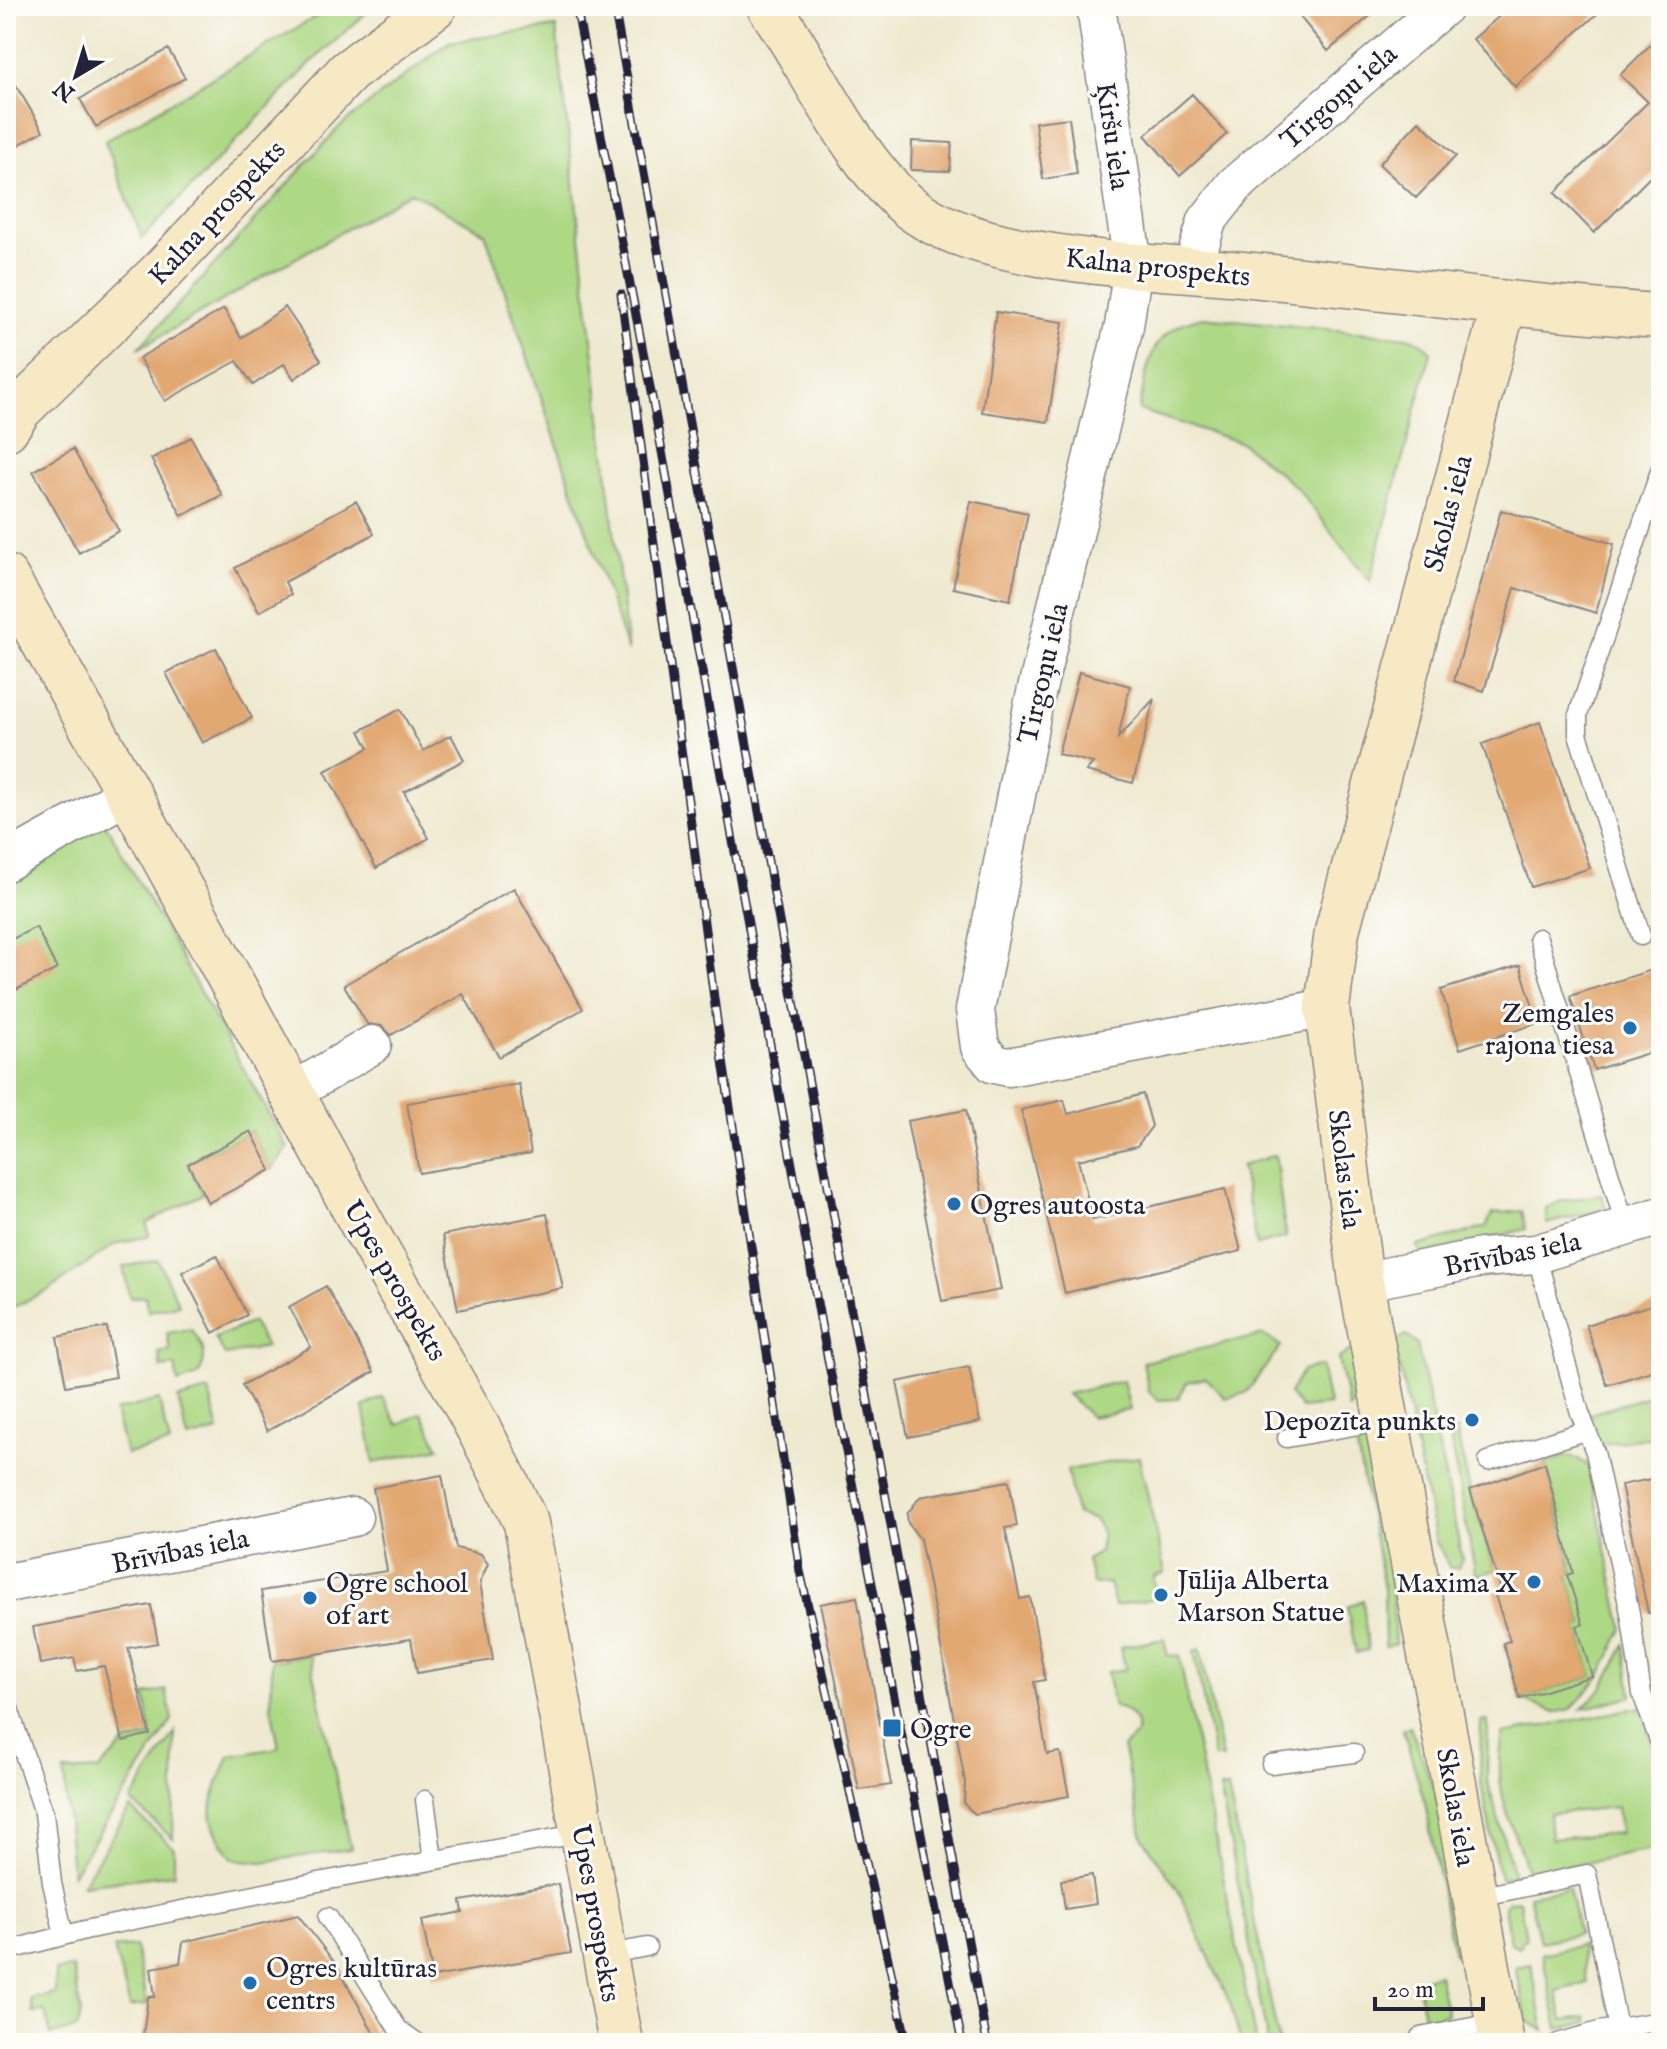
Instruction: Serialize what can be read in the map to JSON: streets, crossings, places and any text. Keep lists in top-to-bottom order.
{
  "streets": {
    "main road": ["Kalna prospekts", "Skolas iela", "Upes prospekts"],
    "street": ["Tirgoņu iela", "Ķiršu iela", "Brīvības iela"]
  },
  "crossings": [
    ["Tirgoņu iela", "Ķiršu iela"],
    ["Tirgoņu iela", "Kalna prospekts"],
    ["Tirgoņu iela", "Skolas iela"],
    ["Ķiršu iela", "Kalna prospekts"],
    ["Kalna prospekts", "Skolas iela"],
    ["Skolas iela", "Brīvības iela"]
  ],
  "places": {
    "other": [
      "Zemgales rajona tiesa",
      "Ogres autoosta",
      "Depozīta punkts",
      "Maxima X",
      "Jūlija Alberta Marson Statue",
      "Ogre school of art",
      "Ogres kultūras centrs"
    ],
    "transit": ["Ogre"]
  },
  "scale_bar": "20 m",
  "north": "bottom left"
}
